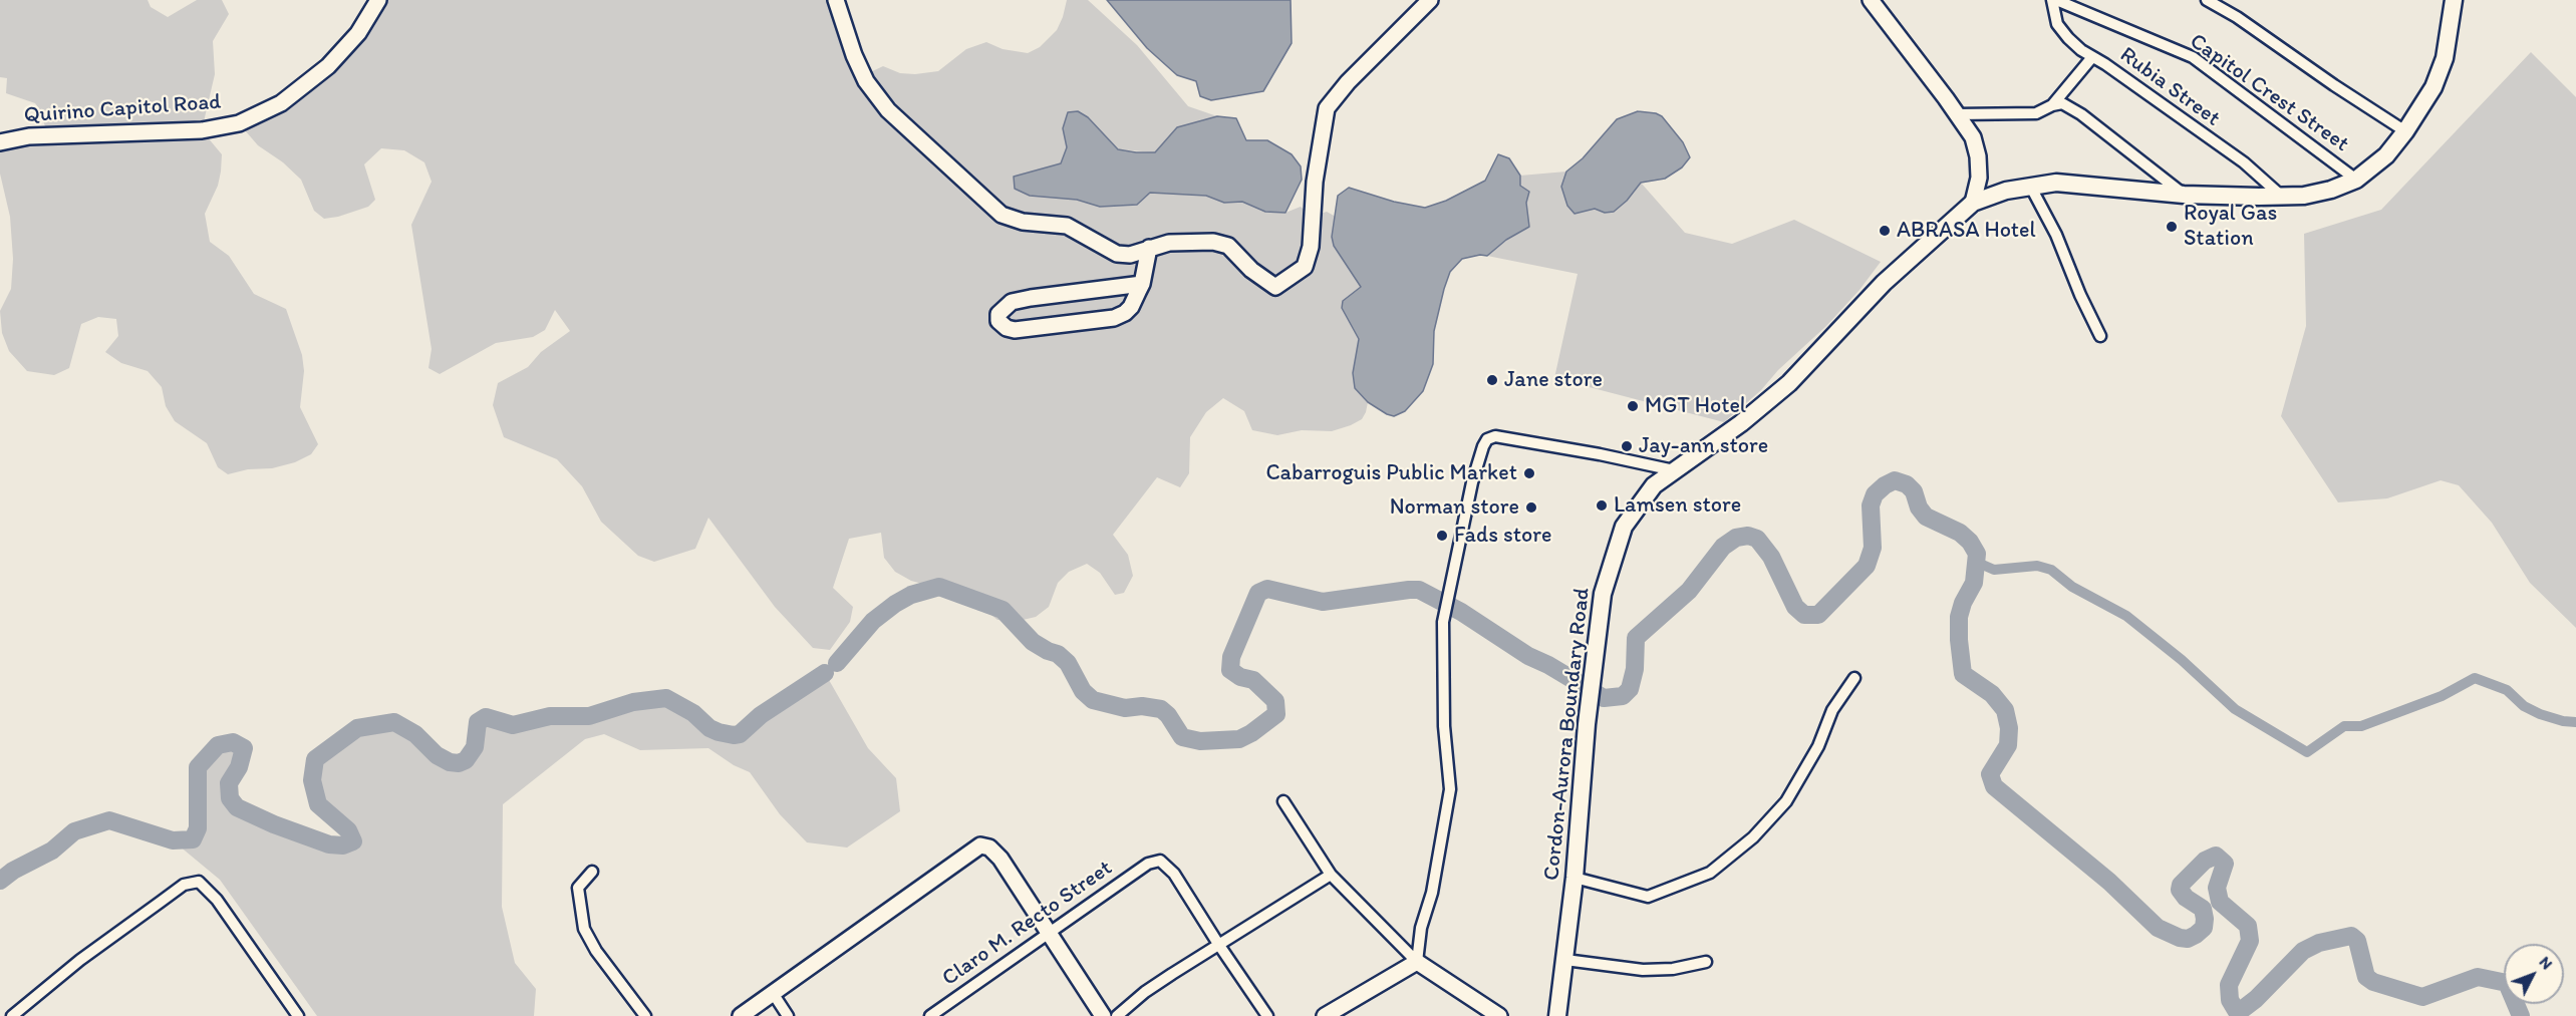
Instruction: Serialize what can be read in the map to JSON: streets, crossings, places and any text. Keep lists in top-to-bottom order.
{
  "streets": {
    "main road": ["Cordon-Aurora Boundary Road"],
    "street": [
      "Rubia Street",
      "Capitol Crest Street",
      "Quirino Capitol Road",
      "Claro M. Recto Street"
    ]
  },
  "crossings": [
    ["Rubia Street", "Cordon-Aurora Boundary Road"],
    ["Capitol Crest Street", "Cordon-Aurora Boundary Road"]
  ],
  "places": [
    "Royal Gas Station",
    "ABRASA Hotel",
    "Jane store",
    "MGT Hotel",
    "Jay-ann store",
    "Cabarroguis Public Market",
    "Lamsen store",
    "Norman store",
    "Fads store"
  ],
  "north": "top right"
}
